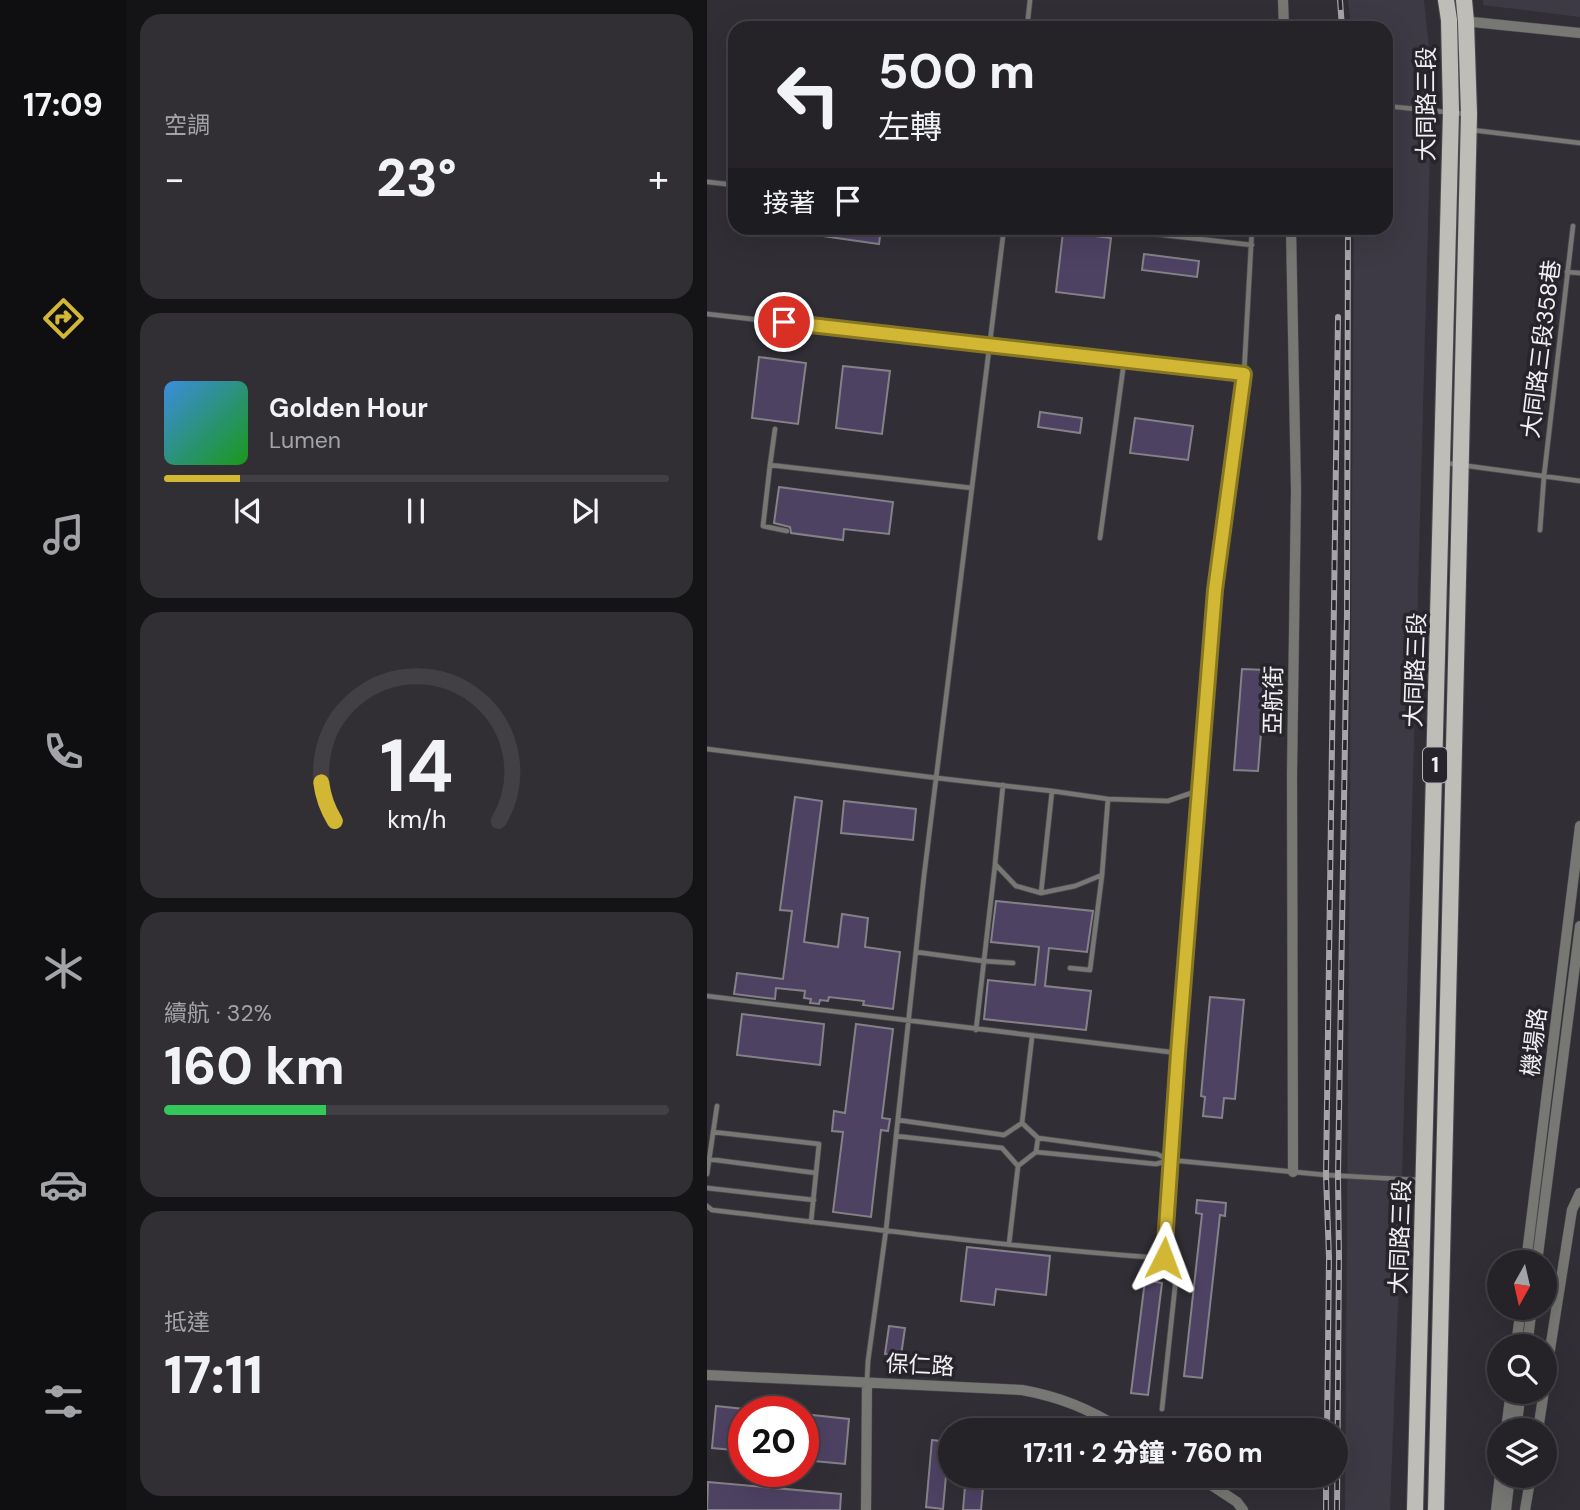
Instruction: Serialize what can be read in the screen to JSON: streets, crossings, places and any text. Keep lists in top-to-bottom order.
{
  "streets": {
    "main road": ["大同路三段", "1"],
    "street": ["亞航街", "機場路", "保仁路"],
    "lane": ["大同路三段358巷"]
  },
  "north": "bottom",
  "page": {
    "tabs": "17:09",
    "tile": [
      "空調",
      ["續航 · 32%", "160 km"],
      ["抵達", "17:11"]
    ],
    "turn": ["500 m", "左轉"],
    "heat": ["−", "23°", "+"],
    "then": "接著",
    "song": ["Golden Hour", "Lumen"],
    "limit": "20",
    "trip": "17:11 · 2 分鐘 · 760 m",
    "gauge": ["14", "km/h"]
  }
}
